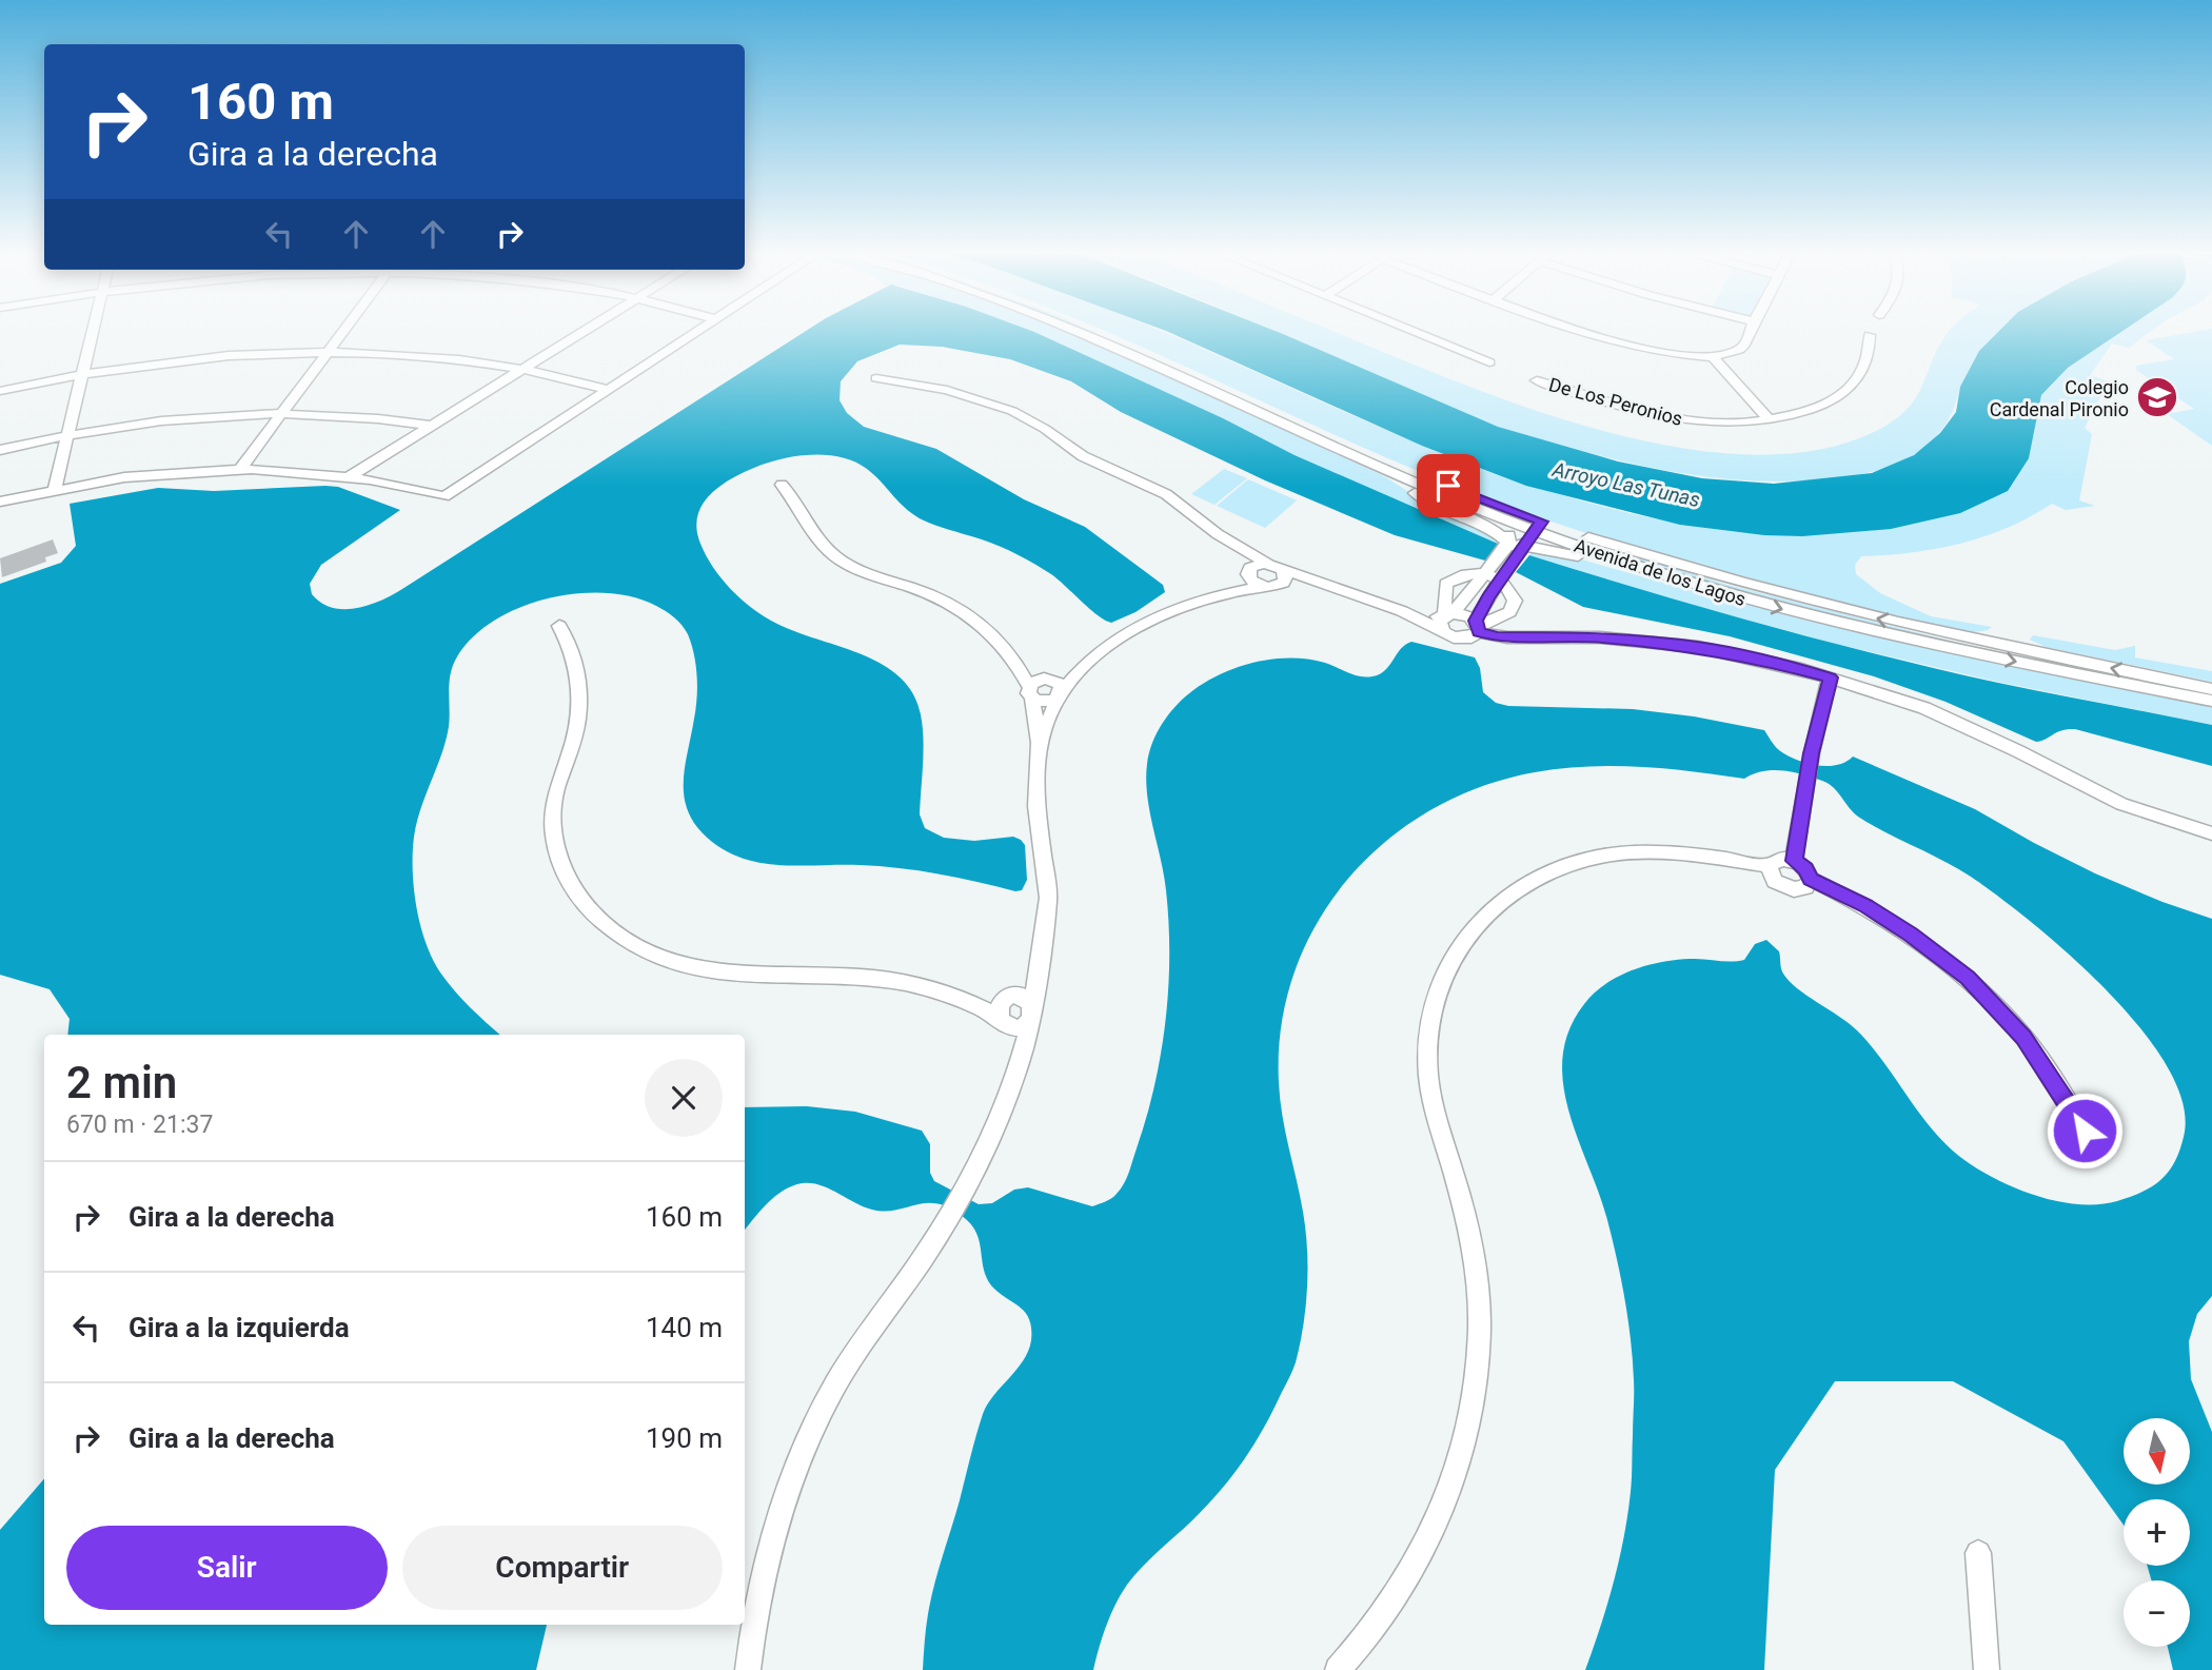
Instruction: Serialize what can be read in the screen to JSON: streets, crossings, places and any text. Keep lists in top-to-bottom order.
{
  "streets": {
    "street": ["De Los Peronios", "Avenida de los Lagos"]
  },
  "water": ["Arroyo Las Tunas"],
  "places": {
    "school or university": ["Colegio Cardenal Pironio"]
  },
  "north": "bottom",
  "page": {
    "turn": ["160 m", "Gira a la derecha"],
    "heading": ["2 min", "670 m · 21:37"],
    "list": [
      {
        "name": "Gira a la derecha",
        "value": "160 m"
      },
      {
        "name": "Gira a la izquierda",
        "value": "140 m"
      },
      {
        "name": "Gira a la derecha",
        "value": "190 m"
      }
    ],
    "map_buttons": ["+", "−"],
    "buttons": ["Salir", "Compartir"]
  }
}
